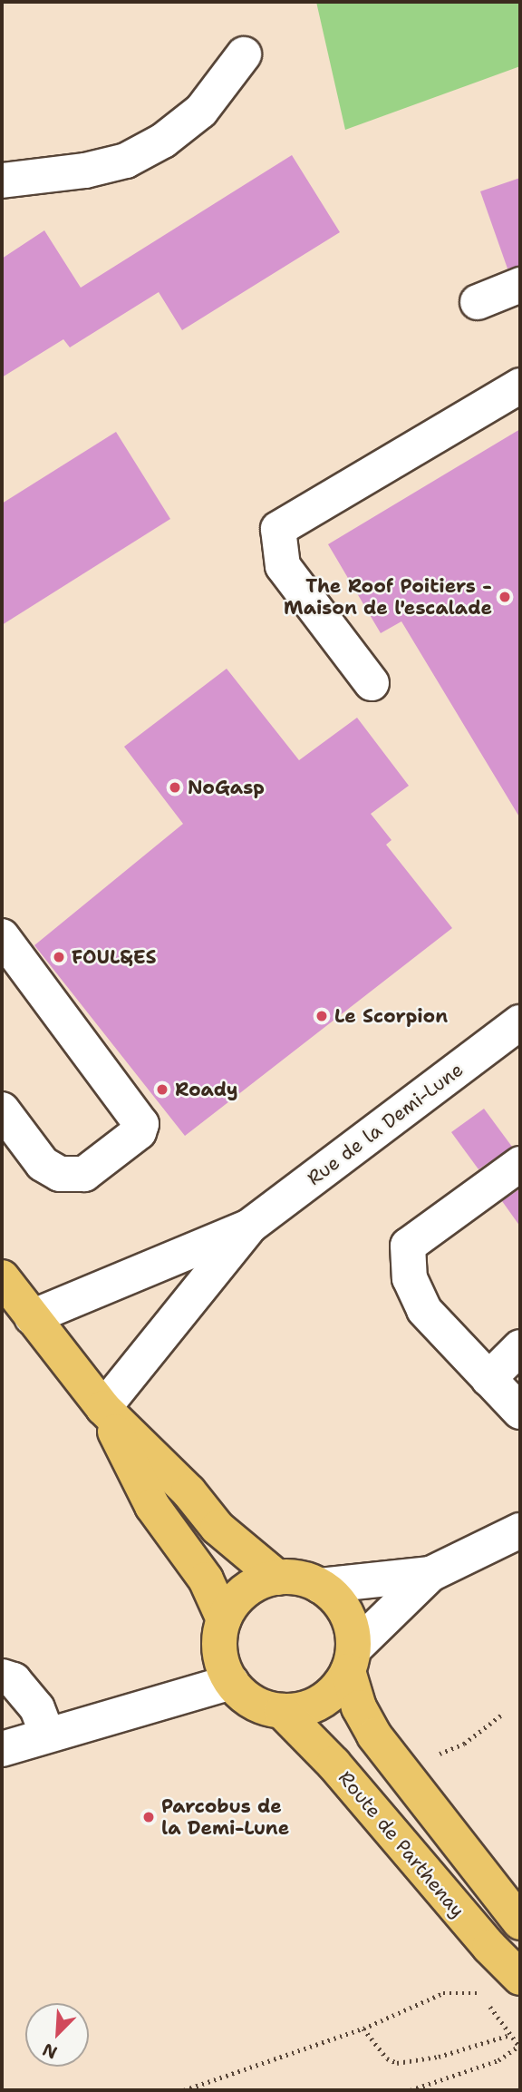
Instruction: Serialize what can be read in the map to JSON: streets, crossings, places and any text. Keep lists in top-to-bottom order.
{
  "streets": {
    "main road": ["Route de Parthenay"],
    "street": ["Rue de la Demi-Lune"]
  },
  "places": [
    "The Roof Poitiers - Maison de l'escalade",
    "NoGasp",
    "FOUL&ES",
    "Le Scorpion",
    "Roady",
    "Parcobus de la Demi-Lune"
  ],
  "north": "bottom left"
}
